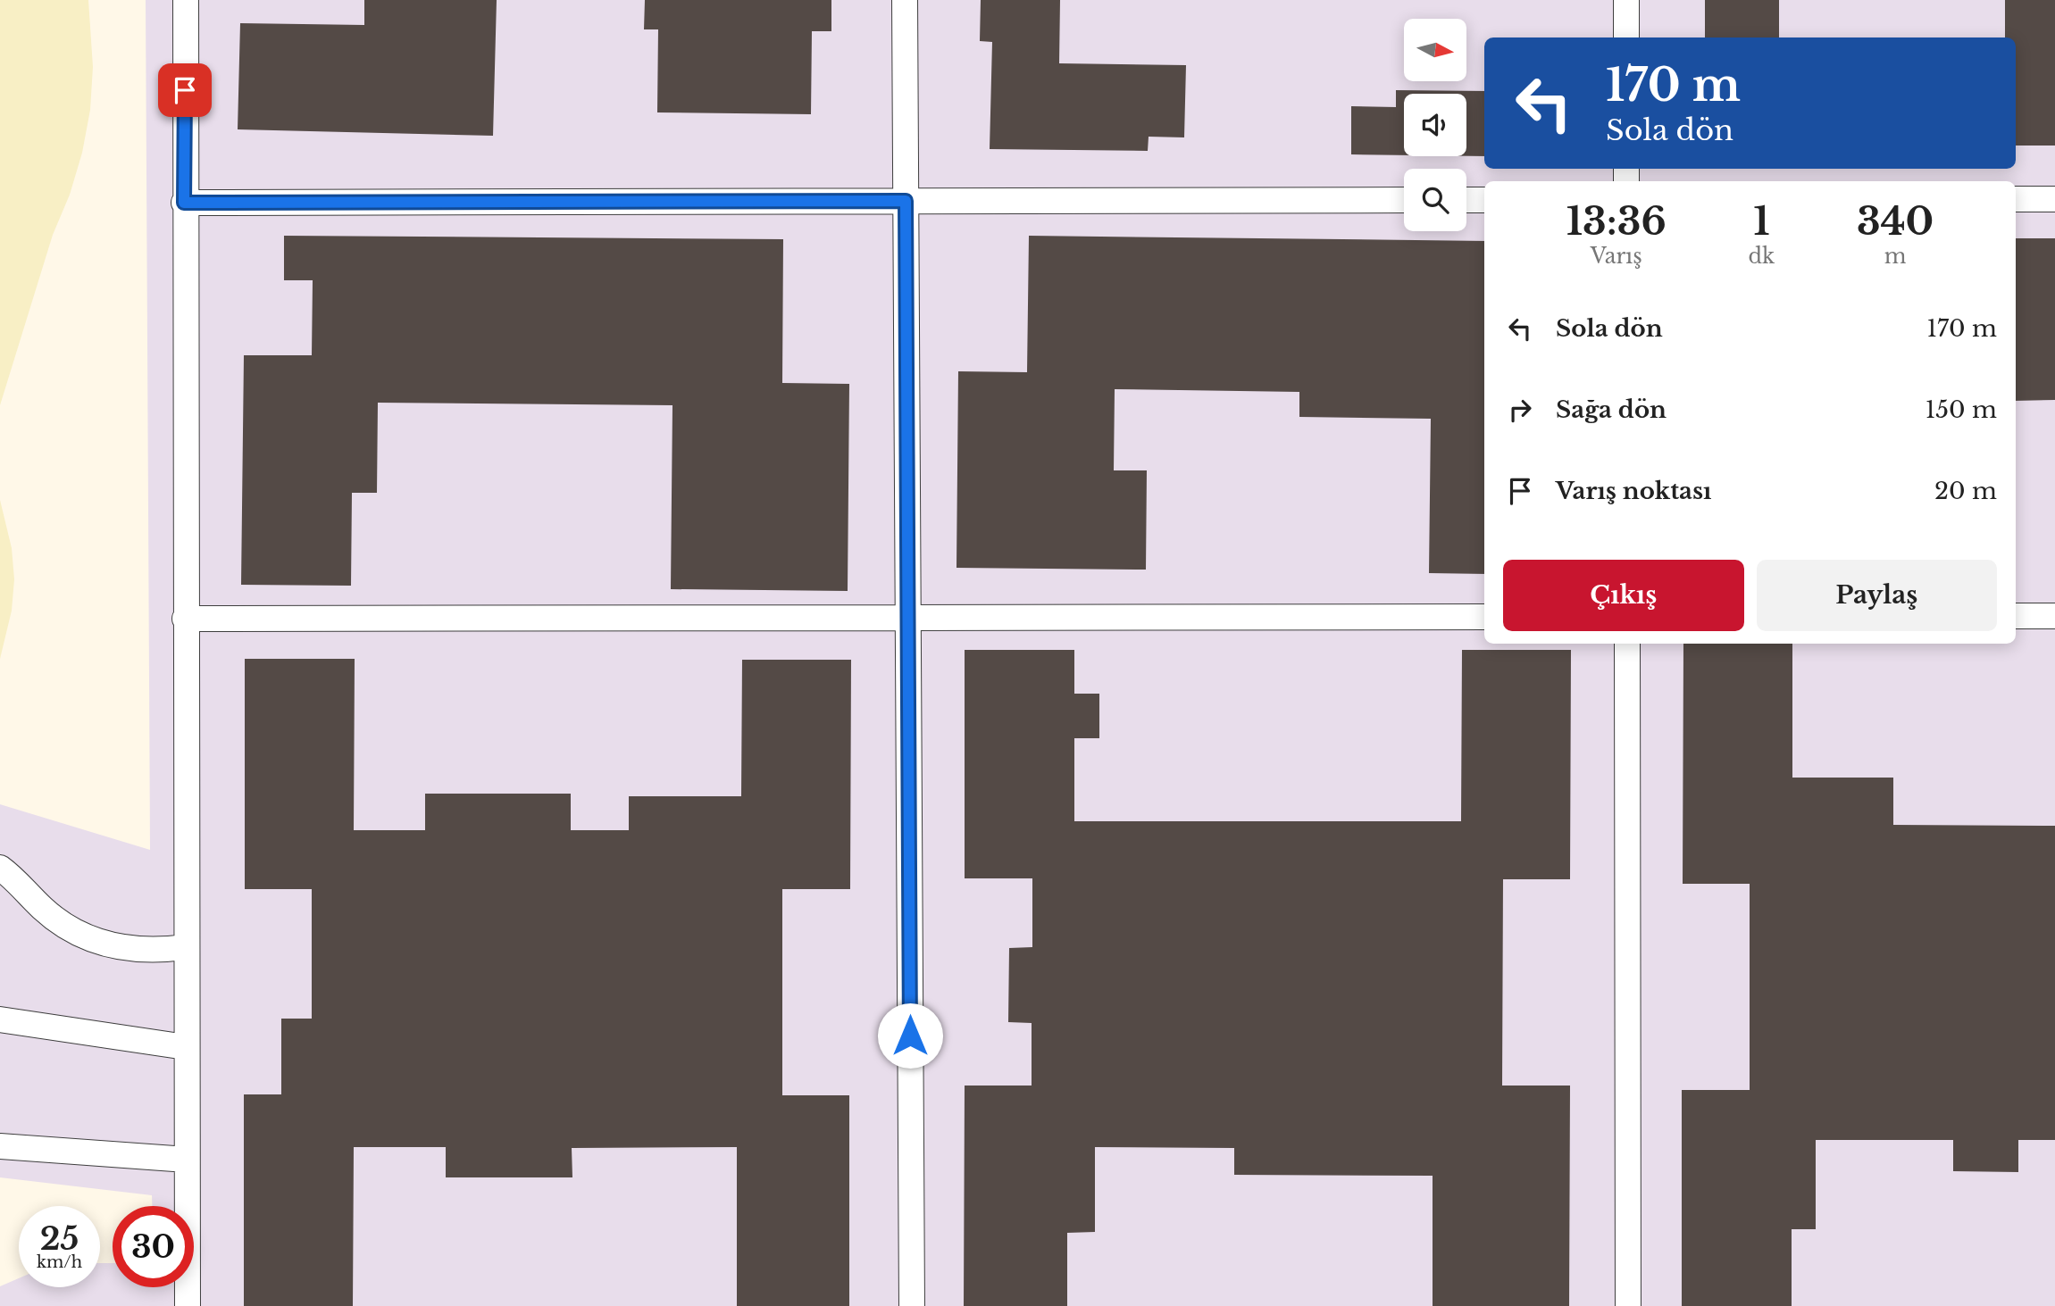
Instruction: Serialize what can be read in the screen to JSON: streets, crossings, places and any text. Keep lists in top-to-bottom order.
{
  "north": "right",
  "page": {
    "turn": ["170 m", "Sola dön"],
    "eta": [
      "13:36",
      "Varış",
      "1",
      "dk",
      "340",
      "m"
    ],
    "list": [
      {
        "name": "Sola dön",
        "value": "170 m"
      },
      {
        "name": "Sağa dön",
        "value": "150 m"
      },
      {
        "name": "Varış noktası",
        "value": "20 m"
      }
    ],
    "buttons": ["Çıkış", "Paylaş"],
    "speed": "25 km/h",
    "limit": "30"
  }
}
